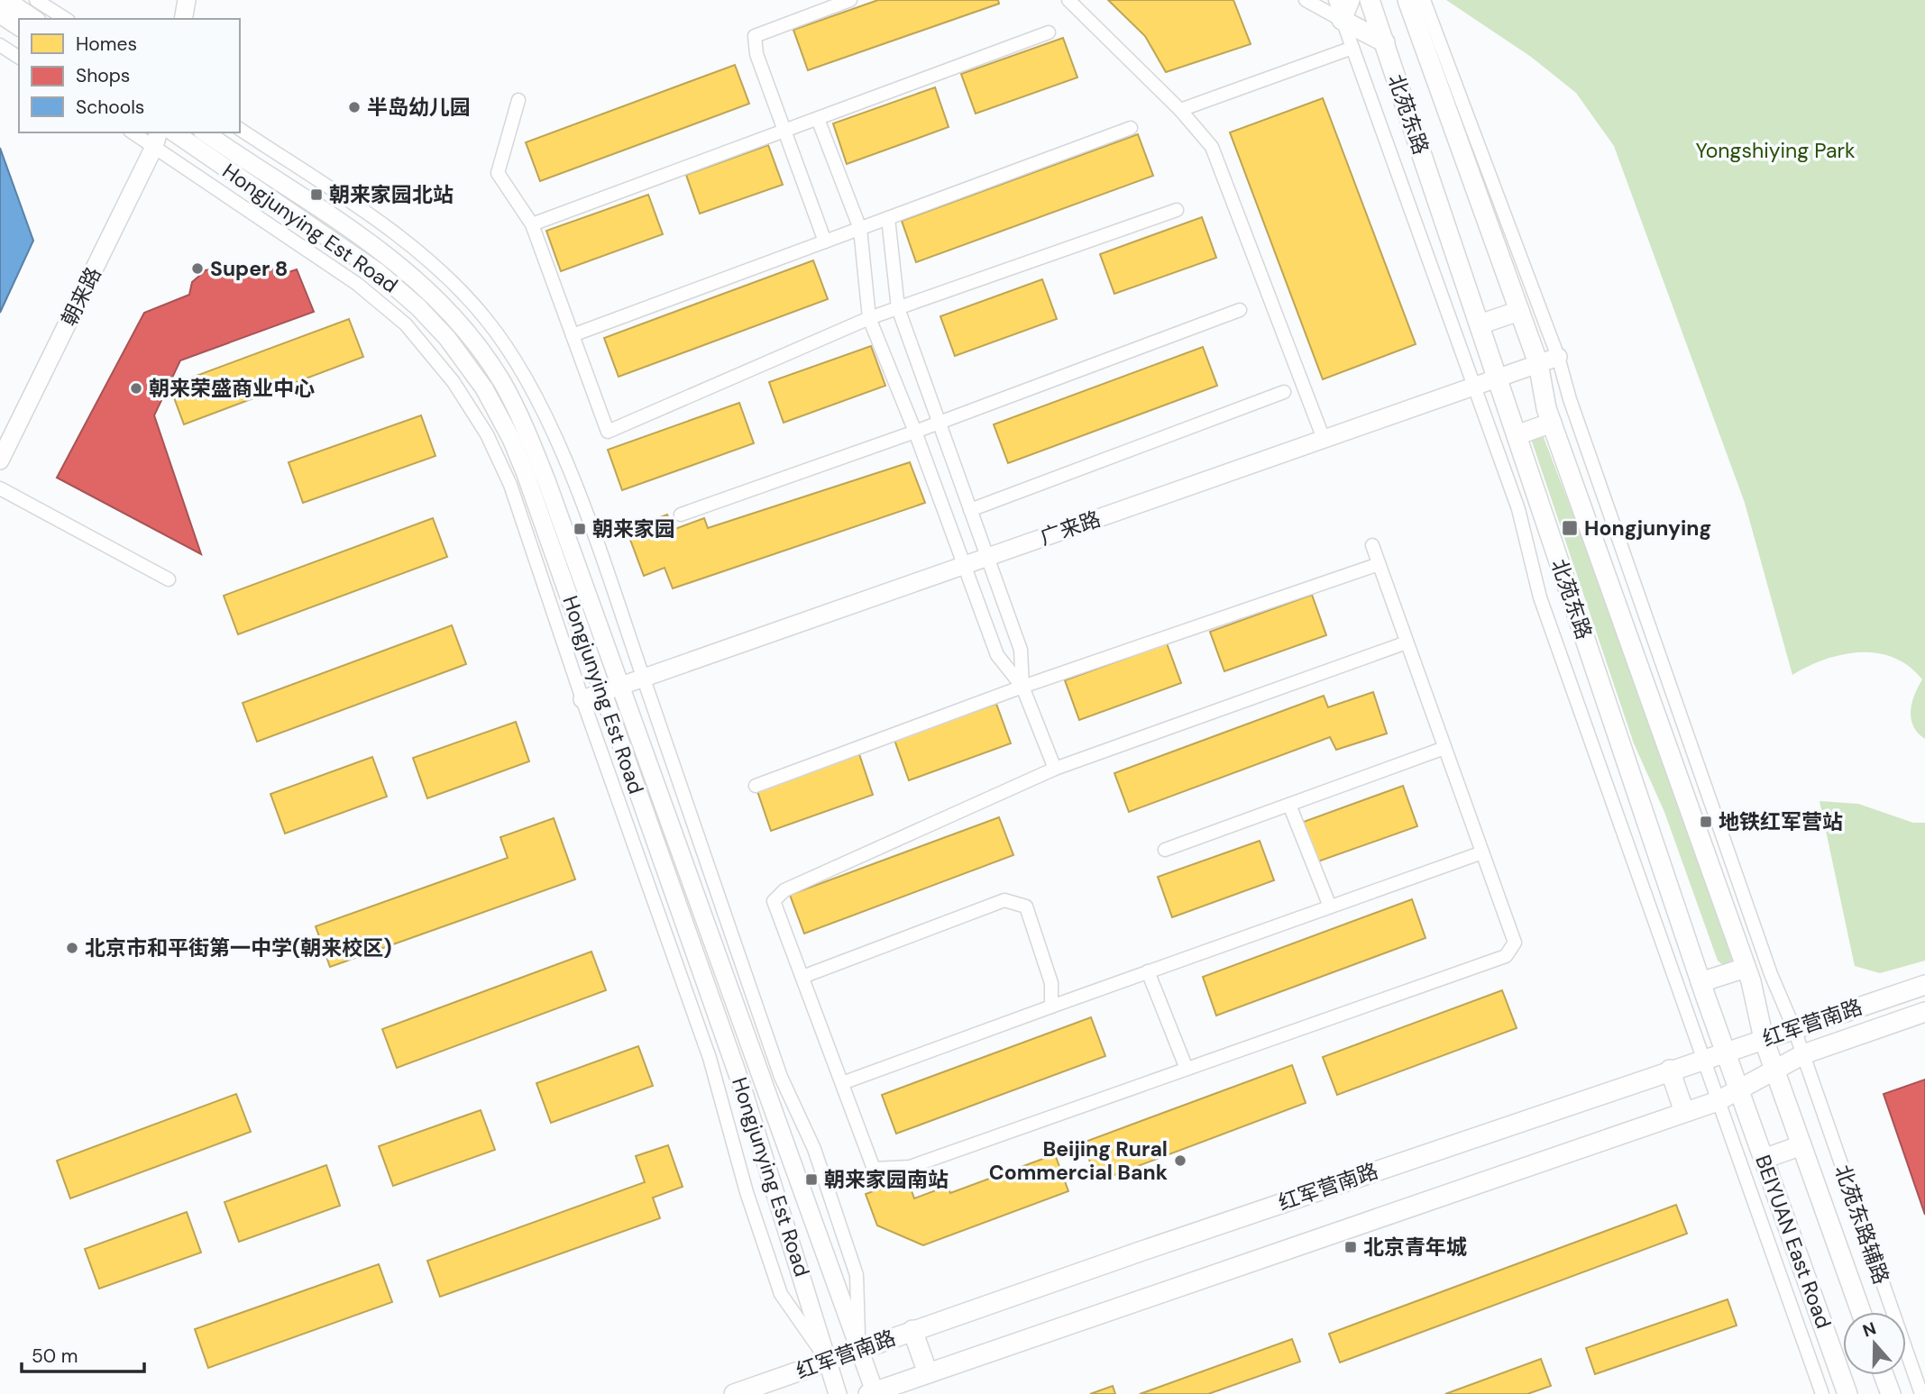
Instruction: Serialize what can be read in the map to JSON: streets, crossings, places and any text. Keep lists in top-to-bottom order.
{
  "streets": {
    "main road": ["北苑东路", "红军营南路", "BEIYUAN East Road"],
    "street": [
      "Hongjunying Est Road",
      "朝来路",
      "广来路",
      "北苑东路辅路"
    ]
  },
  "crossings": [
    ["北苑东路", "广来路"],
    ["北苑东路", "红军营南路"],
    ["北苑东路", "BEIYUAN East Road"],
    ["Hongjunying Est Road", "广来路"],
    ["Hongjunying Est Road", "红军营南路"],
    ["广来路", "北苑东路辅路"],
    ["红军营南路", "北苑东路辅路"],
    ["红军营南路", "BEIYUAN East Road"]
  ],
  "parks": ["Yongshiying Park"],
  "places": {
    "other": [
      "半岛幼儿园",
      "Super 8",
      "朝来荣盛商业中心",
      "北京市和平街第一中学(朝来校区)",
      "Beijing Rural Commercial Bank"
    ],
    "transit": [
      "朝来家园北站",
      "Hongjunying",
      "朝来家园",
      "地铁红军营站",
      "朝来家园南站",
      "北京青年城"
    ]
  },
  "legend": ["Homes", "Shops", "Schools"],
  "scale_bar": "50 m",
  "north": "top"
}
